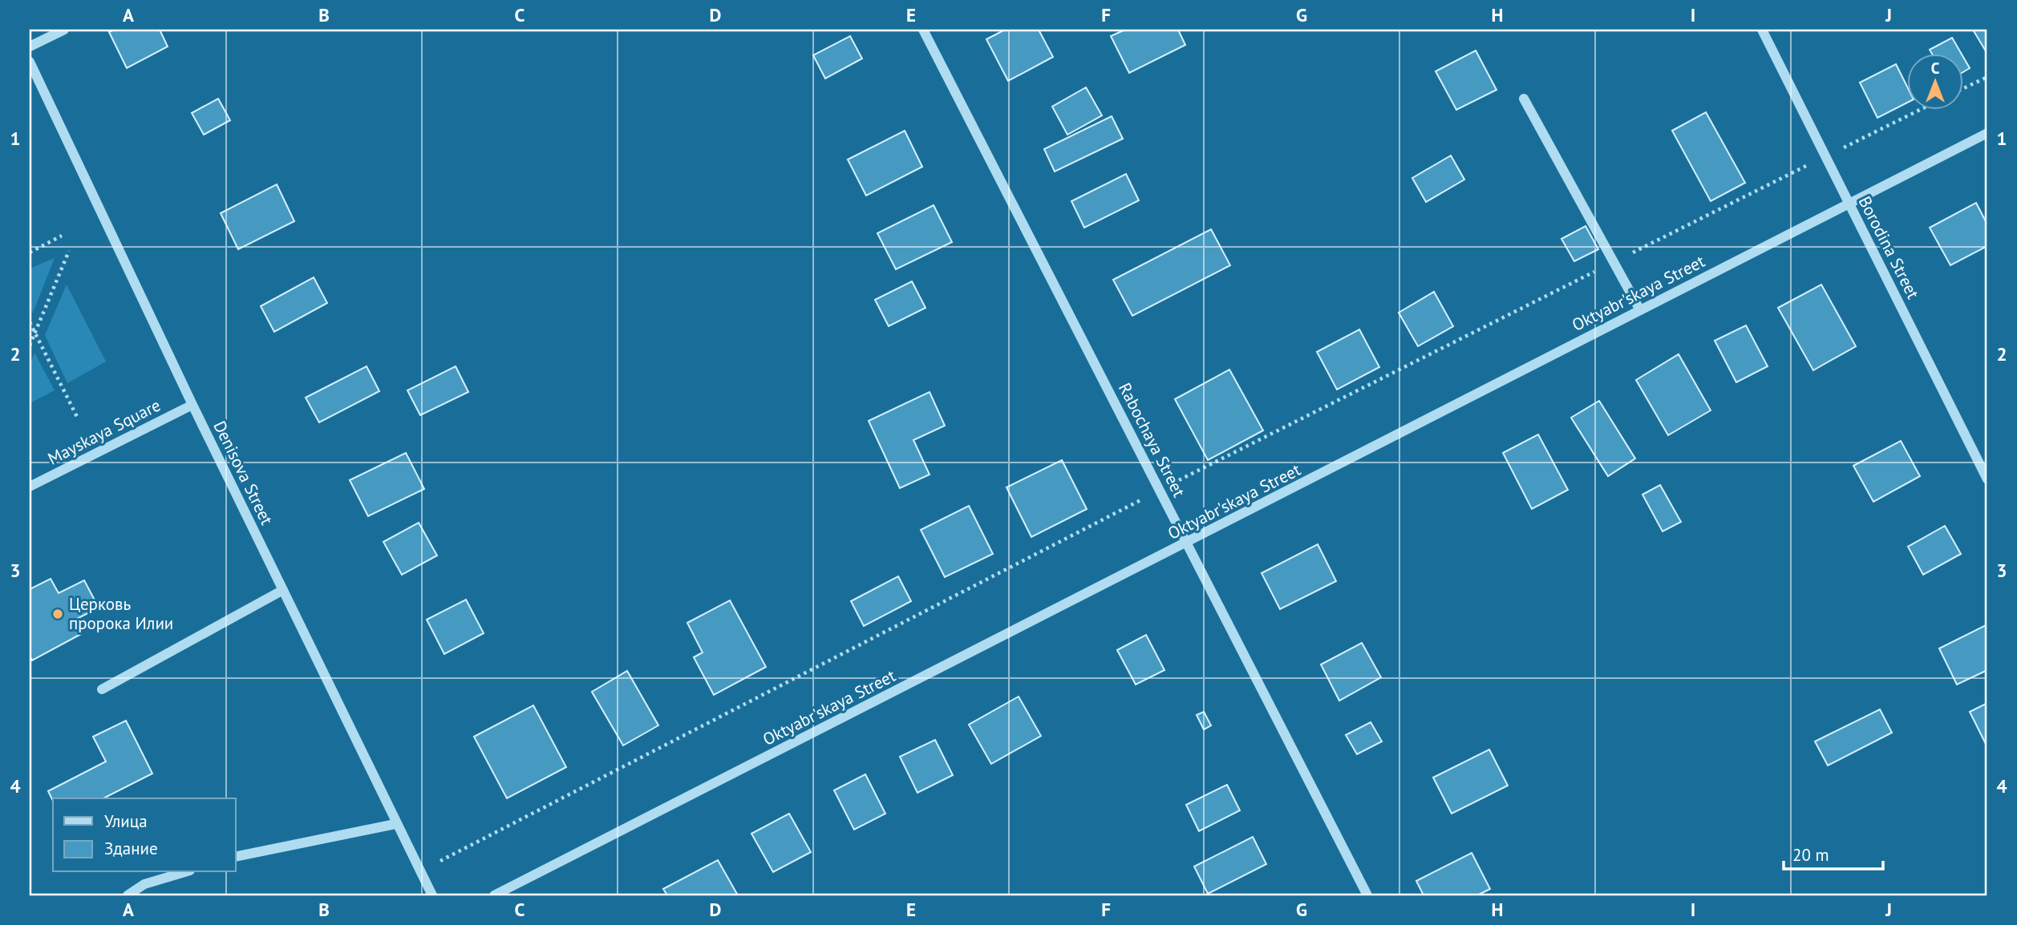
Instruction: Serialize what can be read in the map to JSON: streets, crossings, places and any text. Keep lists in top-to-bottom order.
{
  "streets": {
    "street": [
      "Borodina Street",
      "Oktyabr'skaya Street",
      "Mayskaya Square",
      "Rabochaya Street",
      "Denisova Street"
    ]
  },
  "crossings": [
    ["Borodina Street", "Oktyabr'skaya Street"],
    ["Oktyabr'skaya Street", "Rabochaya Street"],
    ["Mayskaya Square", "Denisova Street"]
  ],
  "places": ["Церковь пророка Илии"],
  "legend": ["Улица", "Здание"],
  "scale_bar": "20 m",
  "north": "top",
  "grid": {
    "columns": [
      "A",
      "B",
      "C",
      "D",
      "E",
      "F",
      "G",
      "H",
      "I",
      "J"
    ],
    "rows": [
      "1",
      "2",
      "3",
      "4"
    ]
  }
}
